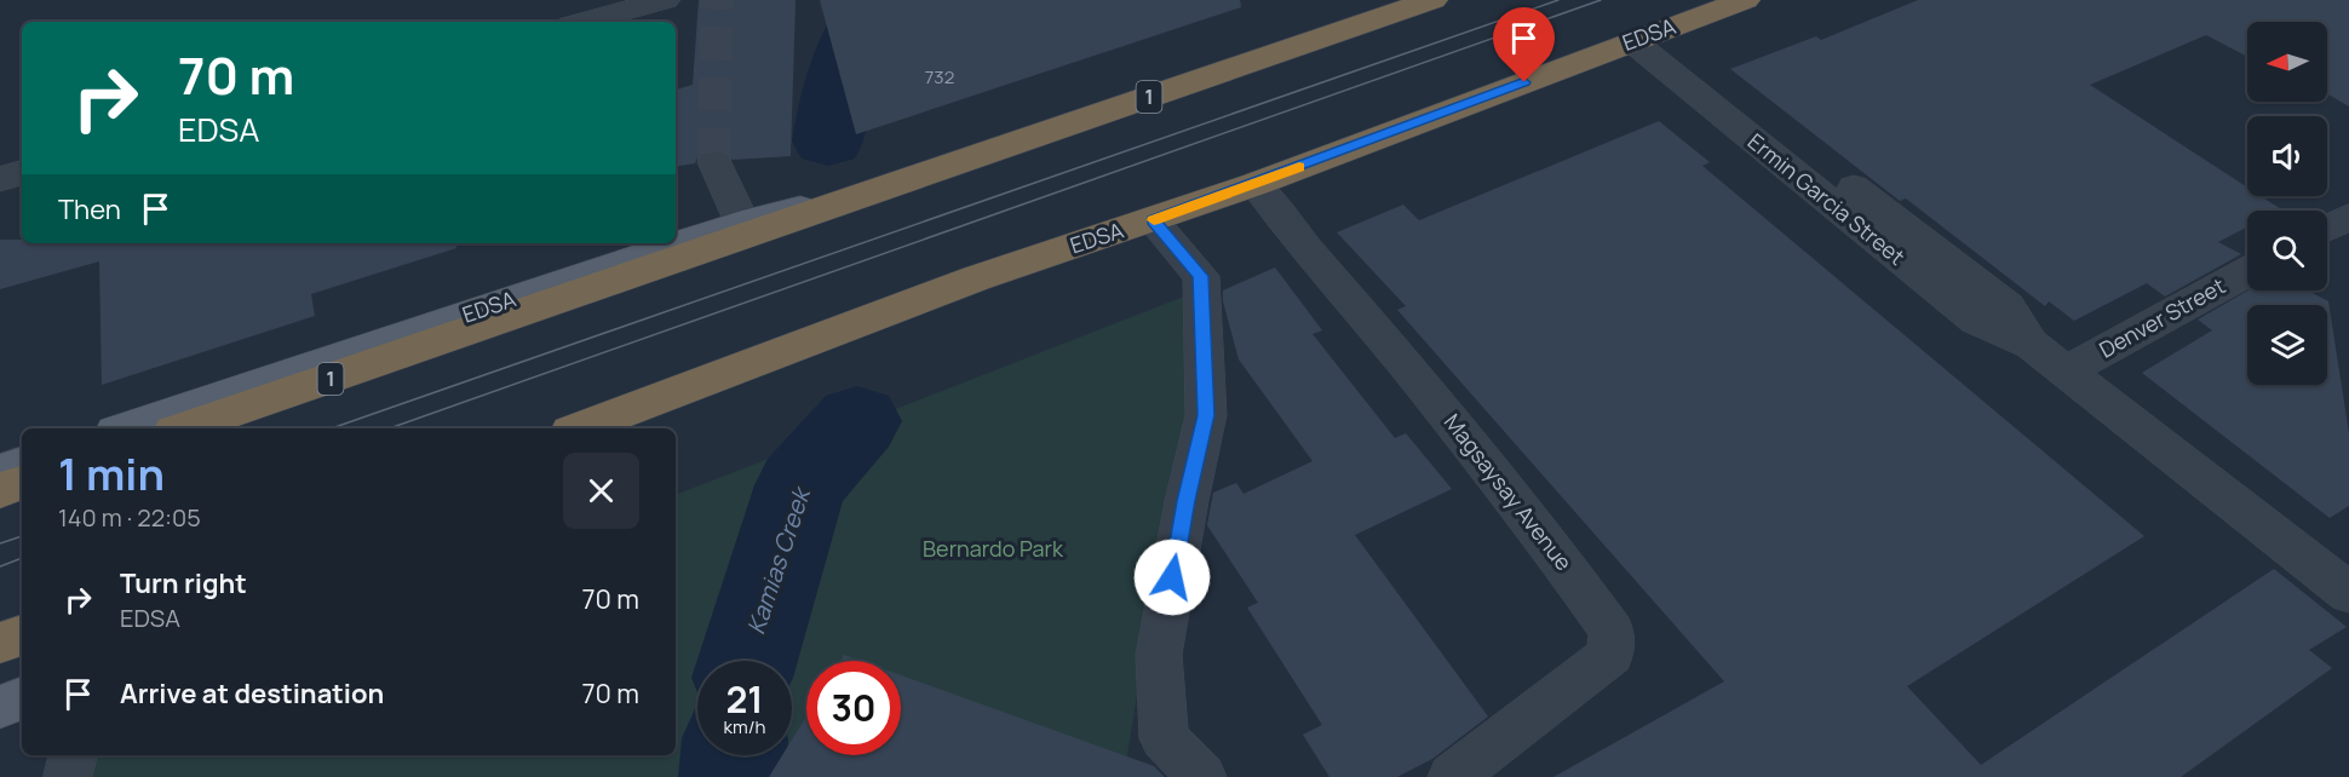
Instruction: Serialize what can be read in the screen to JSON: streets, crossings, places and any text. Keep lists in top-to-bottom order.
{
  "streets": {
    "highway": ["EDSA", "1"],
    "street": ["Ermin Garcia Street", "Denver Street", "Magsaysay Avenue"]
  },
  "crossings": [
    ["EDSA", "Ermin Garcia Street"],
    ["EDSA", "Magsaysay Avenue"],
    ["Ermin Garcia Street", "Denver Street"]
  ],
  "water": ["Kamias Creek"],
  "parks": ["Bernardo Park"],
  "house_numbers": ["732"],
  "north": "left",
  "page": {
    "turn": ["70 m", "EDSA"],
    "then": "Then",
    "heading": ["1 min", "140 m · 22:05"],
    "list": [
      {
        "name": "Turn right",
        "note": "EDSA",
        "value": "70 m"
      },
      {
        "name": "Arrive at destination",
        "value": "70 m"
      }
    ],
    "speed": "21 km/h",
    "limit": "30"
  }
}
